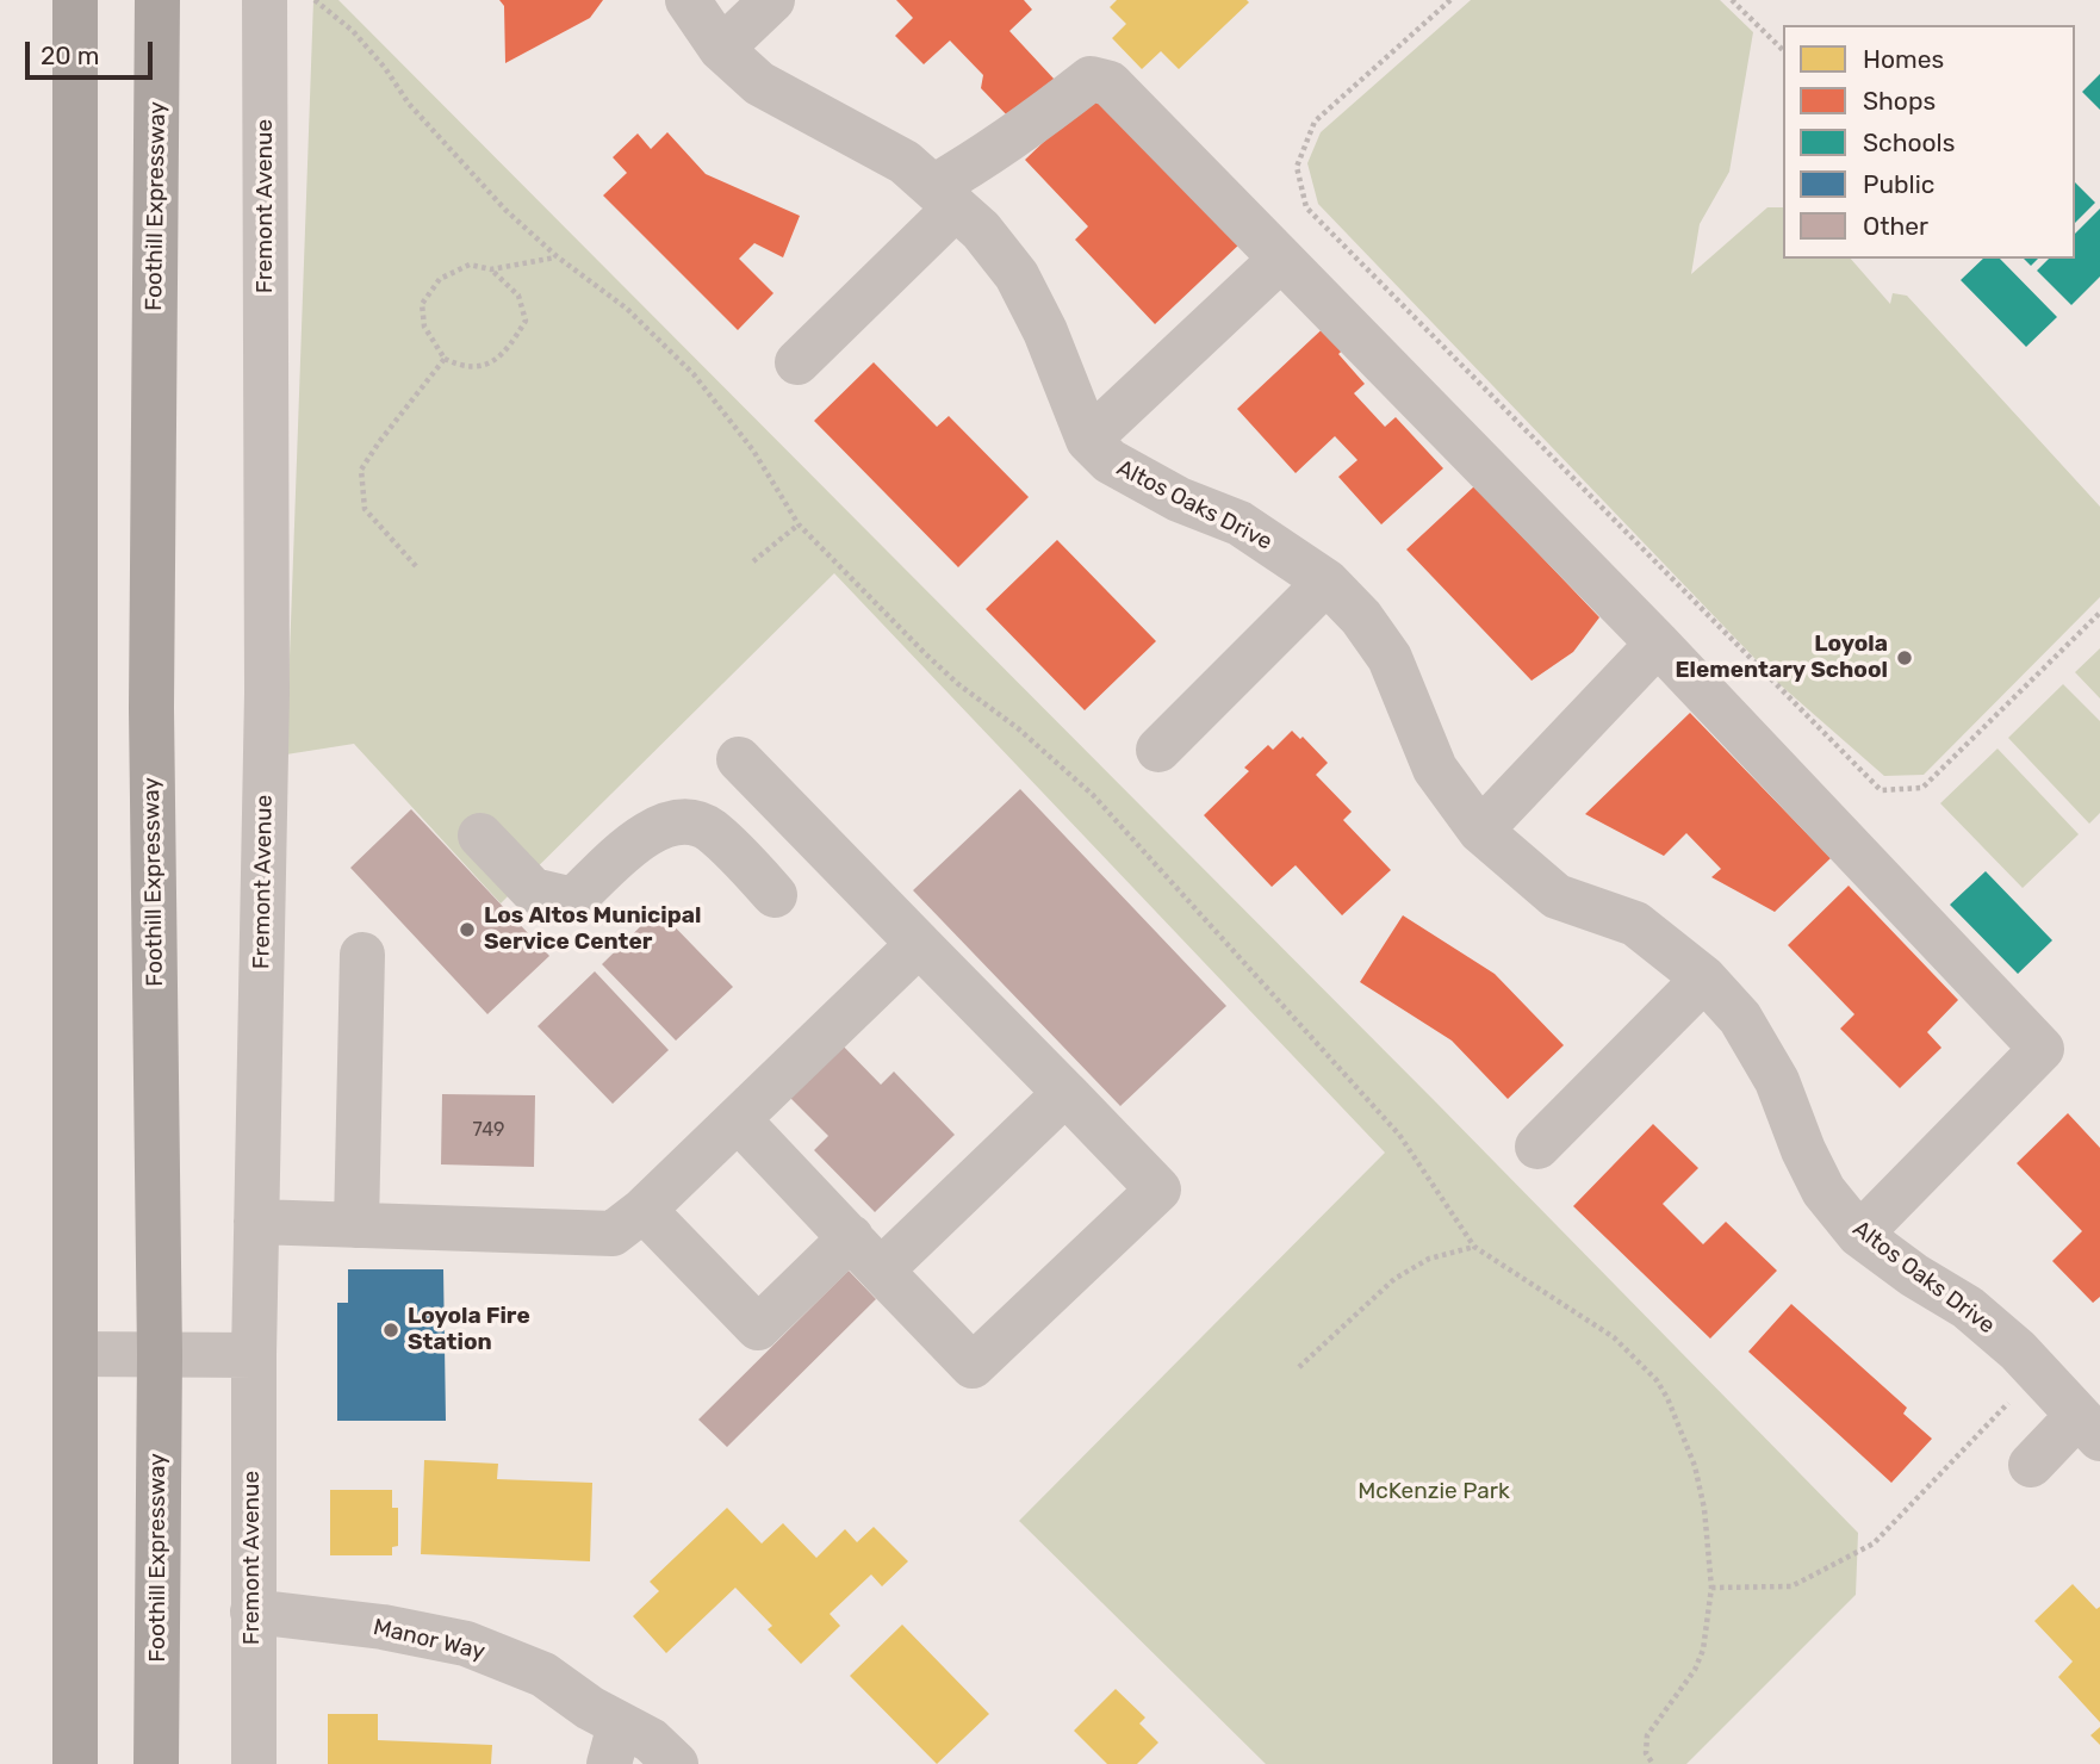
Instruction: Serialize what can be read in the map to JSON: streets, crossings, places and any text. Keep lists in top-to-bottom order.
{
  "streets": {
    "highway": ["Foothill Expressway"],
    "street": ["Fremont Avenue", "Altos Oaks Drive", "Manor Way"]
  },
  "crossings": [
    ["Fremont Avenue", "Manor Way"]
  ],
  "parks": ["McKenzie Park"],
  "places": ["Loyola Elementary School", "Los Altos Municipal Service Center", "Loyola Fire Station"],
  "house_numbers": ["749"],
  "legend": [
    "Homes",
    "Shops",
    "Schools",
    "Public",
    "Other"
  ],
  "scale_bar": "20 m"
}
